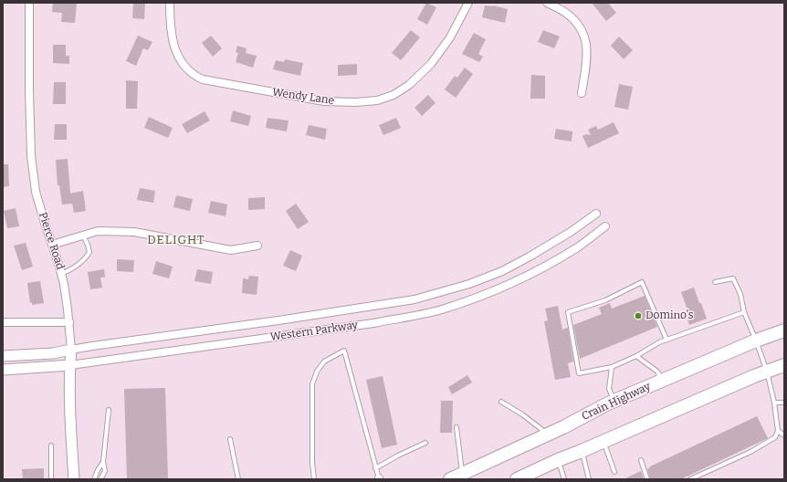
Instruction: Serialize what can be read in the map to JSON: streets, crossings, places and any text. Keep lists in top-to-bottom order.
{
  "streets": {
    "highway": ["Crain Highway"],
    "main road": ["Pierce Road", "Western Parkway"],
    "street": ["Wendy Lane"]
  },
  "crossings": [
    ["Pierce Road", "Western Parkway"]
  ],
  "districts": ["DELIGHT"],
  "places": ["Domino's"]
}
